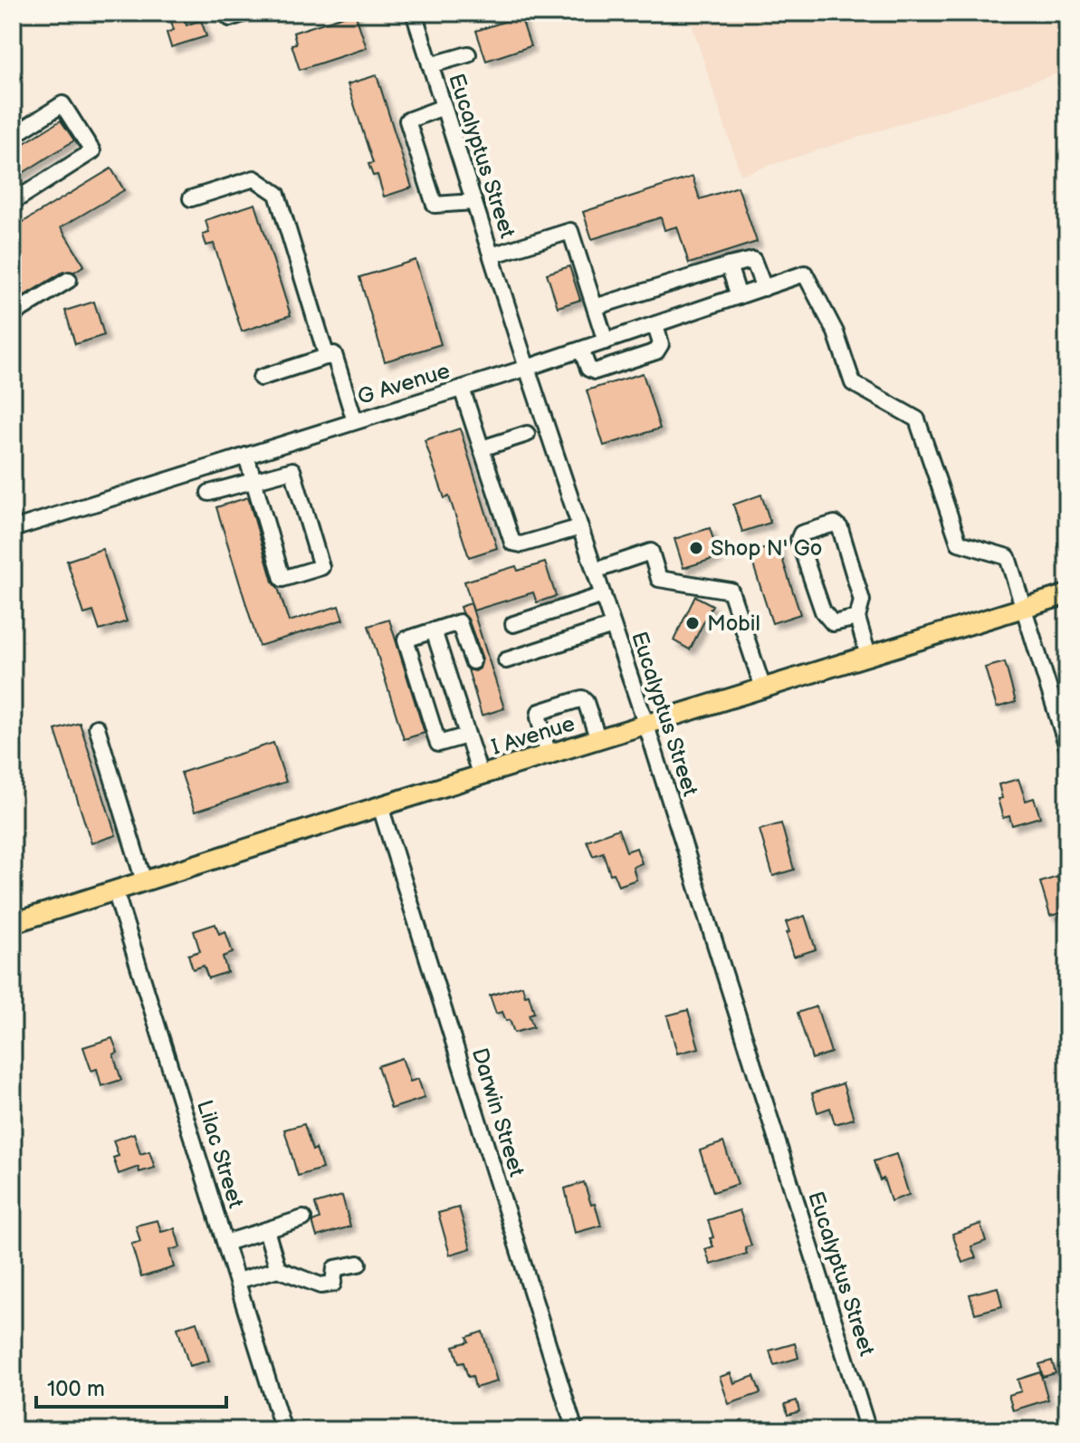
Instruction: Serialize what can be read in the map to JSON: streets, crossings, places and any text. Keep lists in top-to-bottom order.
{
  "streets": {
    "main road": ["I Avenue"],
    "street": [
      "Eucalyptus Street",
      "G Avenue",
      "Darwin Street",
      "Lilac Street"
    ]
  },
  "crossings": [
    ["Eucalyptus Street", "G Avenue"],
    ["Eucalyptus Street", "I Avenue"],
    ["G Avenue", "I Avenue"],
    ["I Avenue", "Darwin Street"],
    ["I Avenue", "Lilac Street"]
  ],
  "places": ["Shop N' Go", "Mobil"],
  "scale_bar": "100 m"
}
